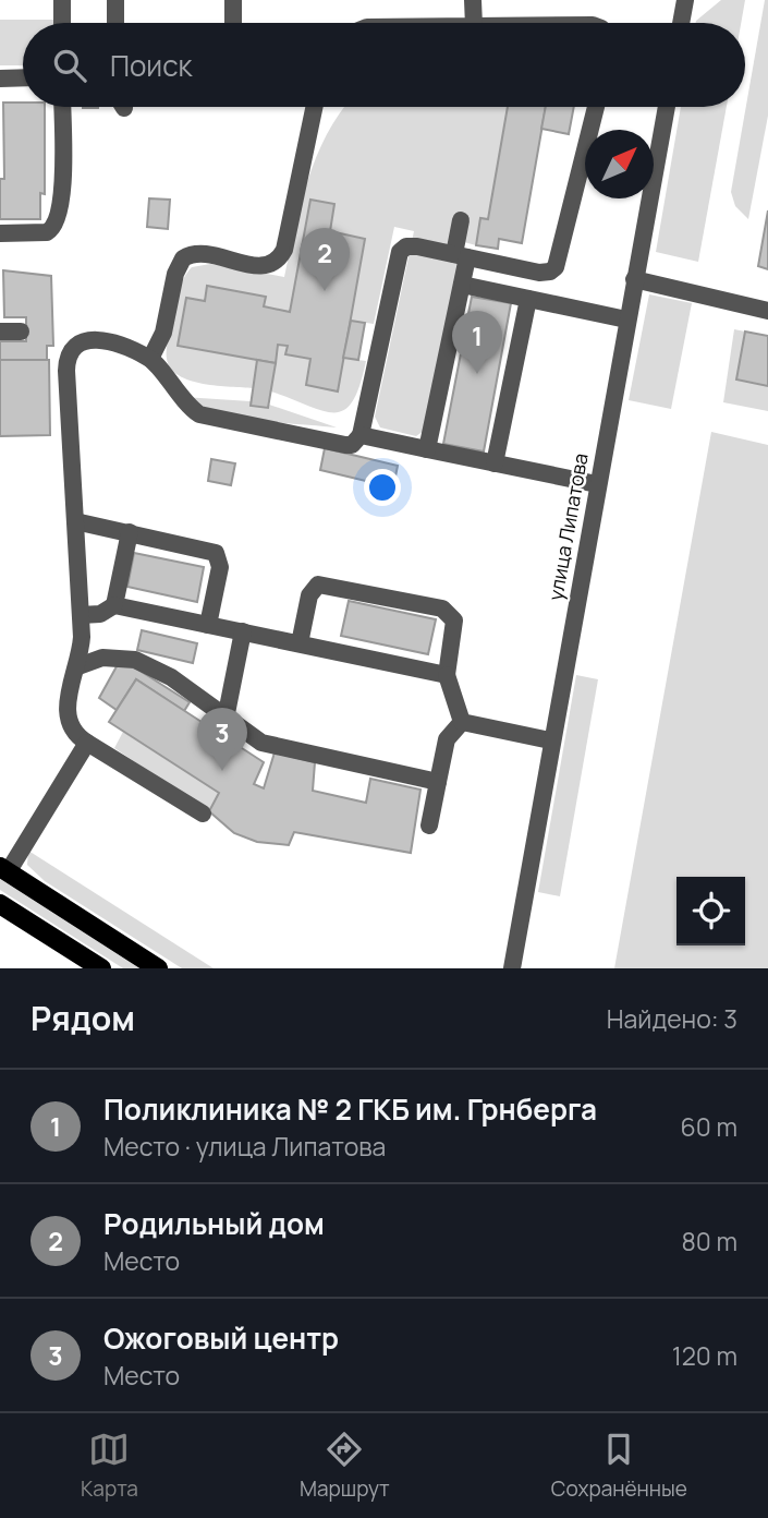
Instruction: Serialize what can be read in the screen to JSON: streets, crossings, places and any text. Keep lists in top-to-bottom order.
{
  "streets": {
    "street": ["улица Липатова"]
  },
  "north": "top right",
  "page": {
    "search": "Поиск",
    "pins": ["2", "1", "3"],
    "heading": ["Рядом", "Найдено: 3"],
    "list": [
      {
        "mark": "1",
        "name": "Поликлиника № 2 ГКБ им. Грнберга",
        "note": "Место · улица Липатова",
        "value": "60 m"
      },
      {
        "mark": "2",
        "name": "Родильный дом",
        "note": "Место",
        "value": "80 m"
      },
      {
        "mark": "3",
        "name": "Ожоговый центр",
        "note": "Место",
        "value": "120 m"
      }
    ],
    "nav": ["Карта", "Маршрут", "Сохранённые"]
  }
}
